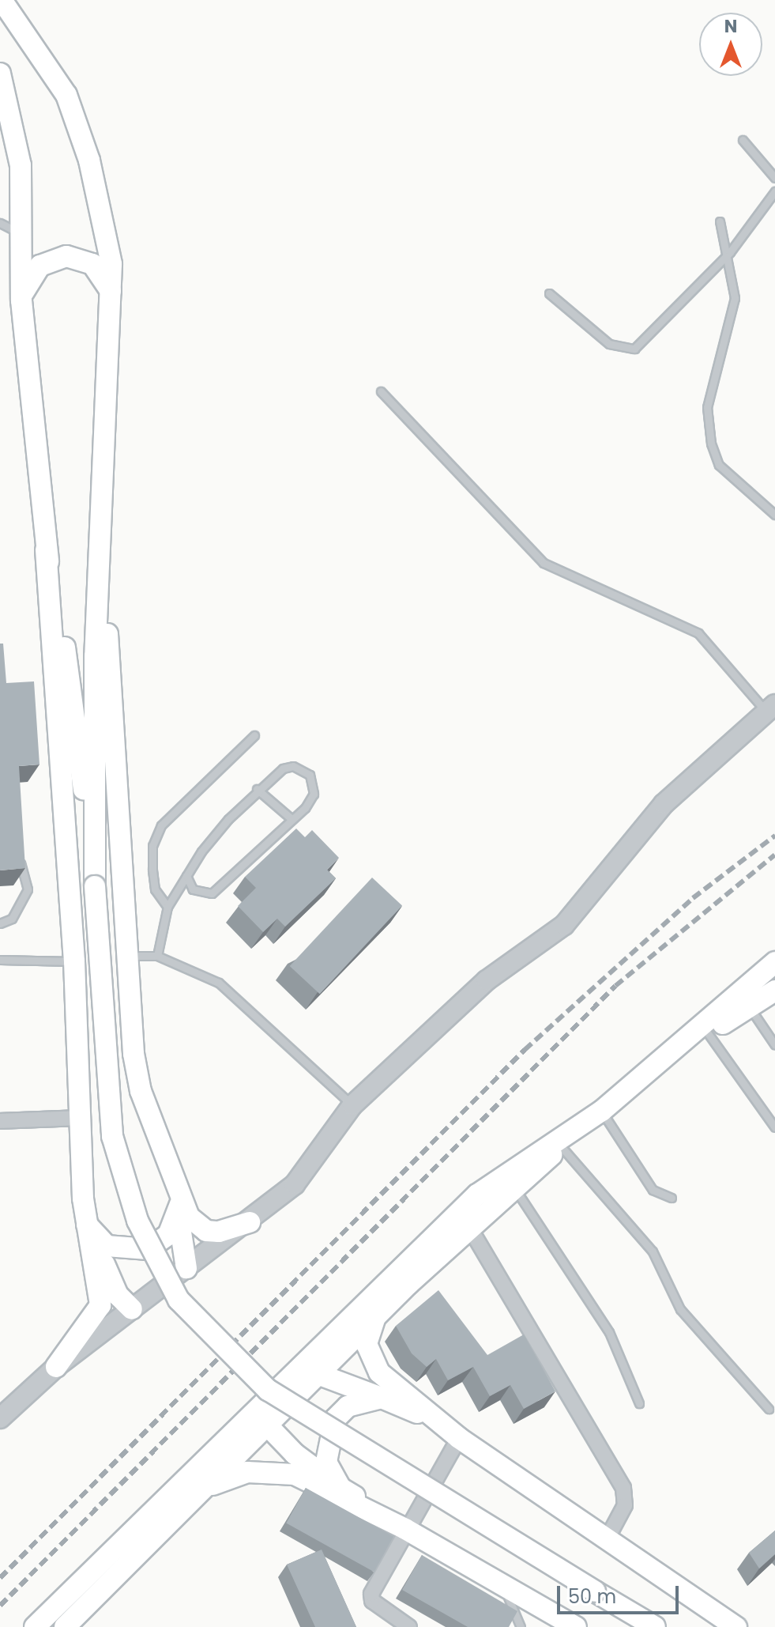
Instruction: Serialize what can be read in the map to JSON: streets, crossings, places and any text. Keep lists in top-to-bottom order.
{
  "scale_bar": "50 m",
  "north": "top"
}
